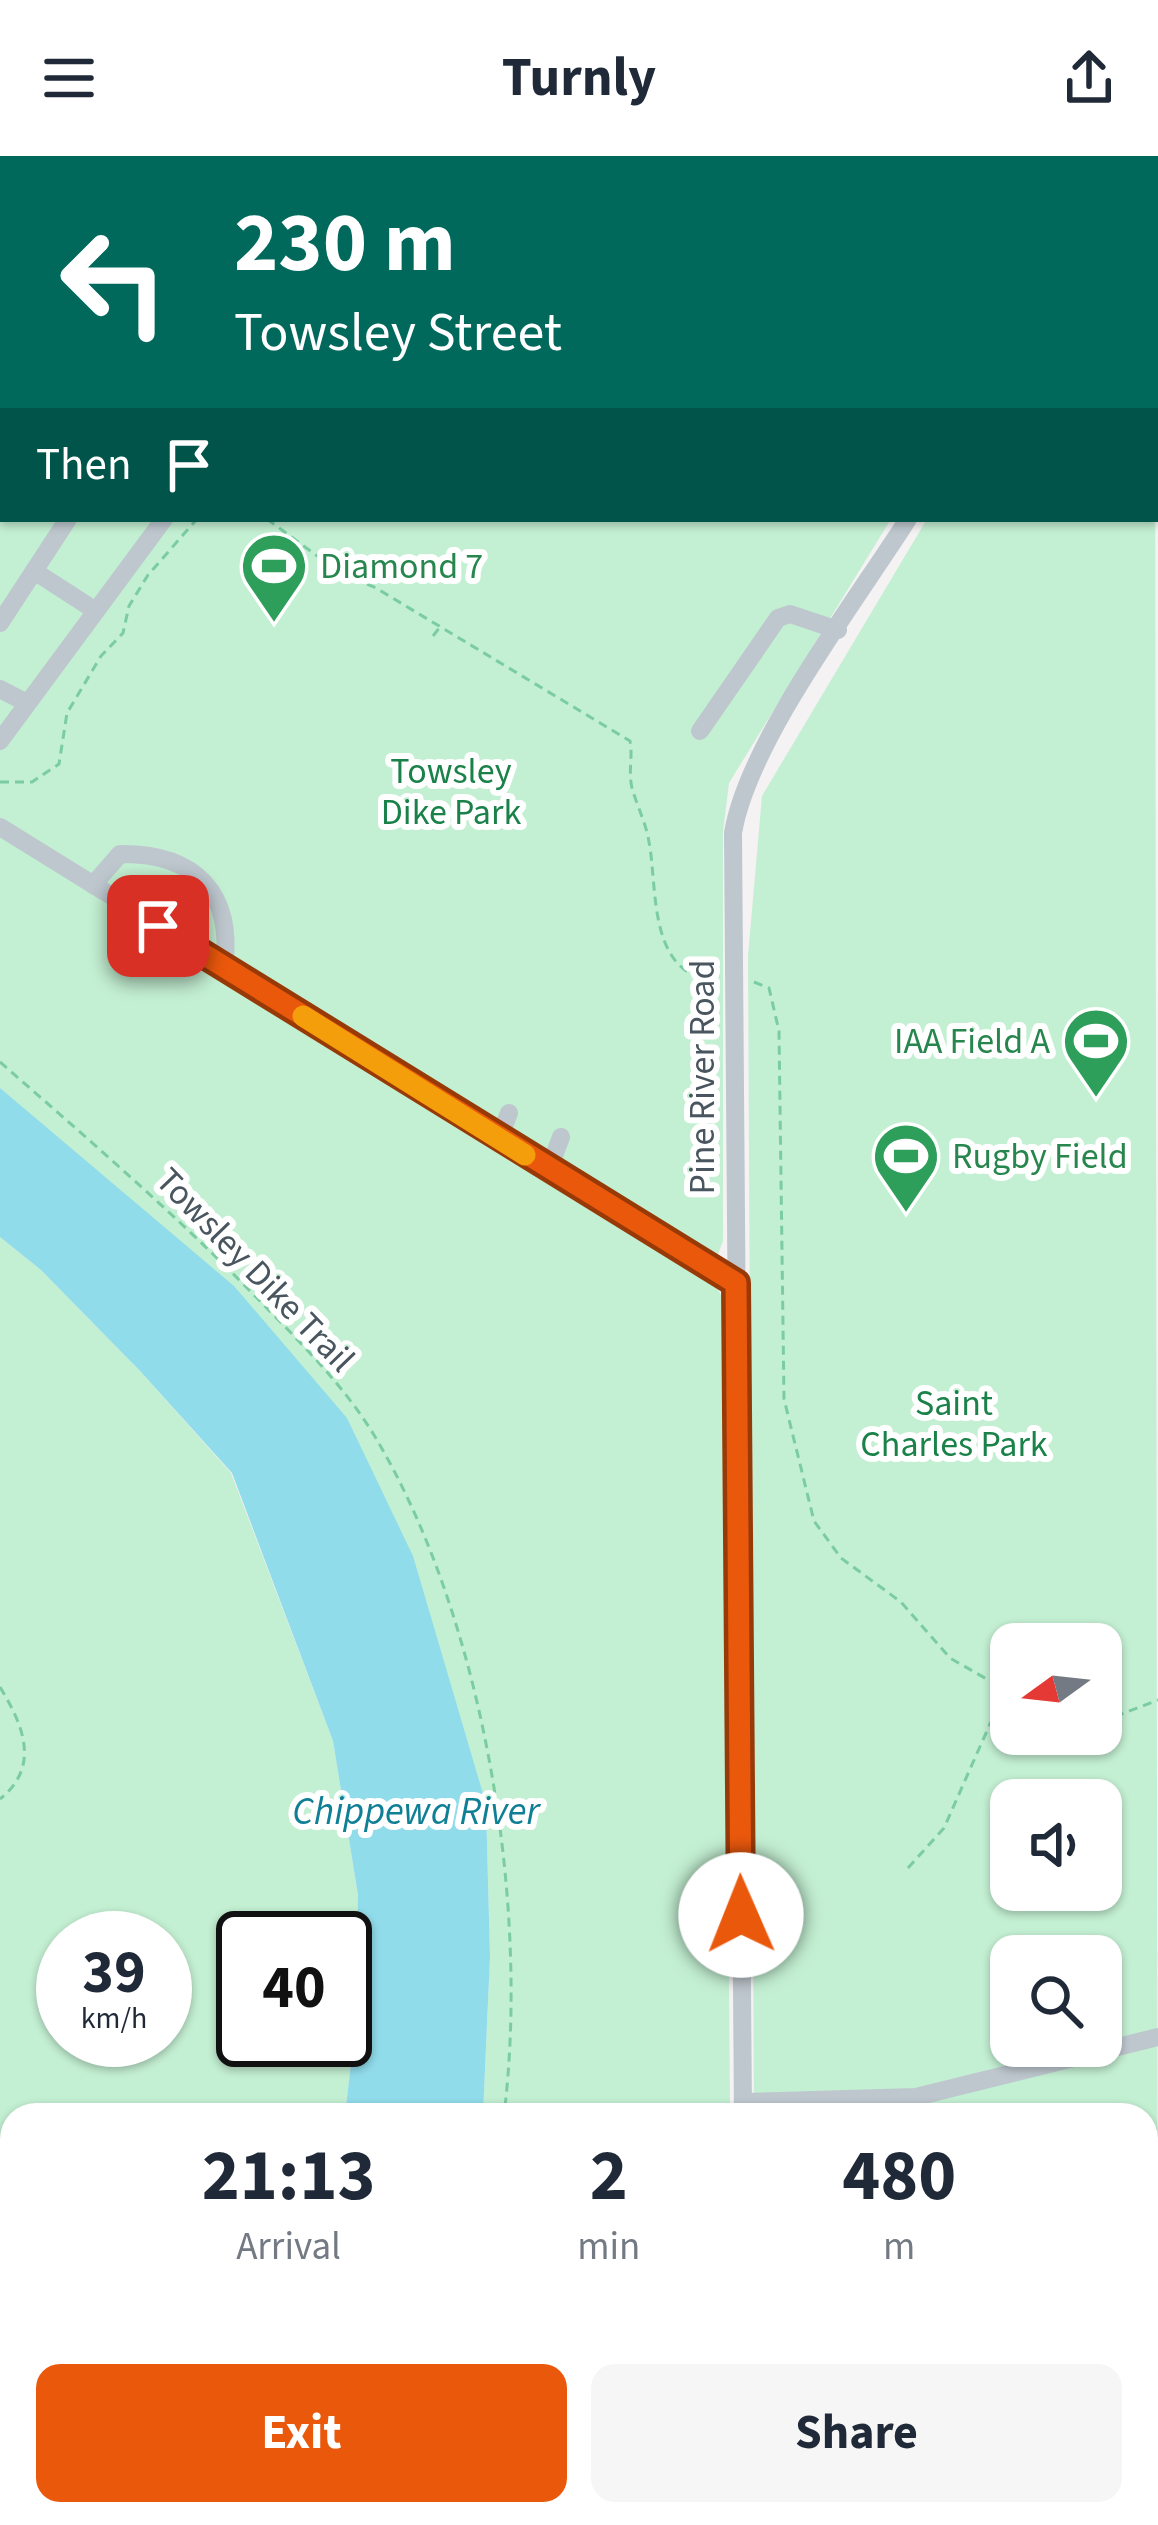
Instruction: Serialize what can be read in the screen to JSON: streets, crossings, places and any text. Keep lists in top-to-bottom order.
{
  "streets": {
    "street": ["Pine River Road"],
    "path": ["Towsley Dike Trail"]
  },
  "water": ["Chippewa River"],
  "parks": ["Towsley Dike Park", "Saint Charles Park"],
  "places": {
    "sports": ["Diamond 7", "IAA Field A", "Rugby Field"]
  },
  "north": "left",
  "page": {
    "header": "Turnly",
    "turn": ["230 m", "Towsley Street"],
    "then": "Then",
    "speed": "39 km/h",
    "limit": "40",
    "eta": [
      "21:13",
      "Arrival",
      "2",
      "min",
      "480",
      "m"
    ],
    "buttons": ["Exit", "Share"]
  }
}
